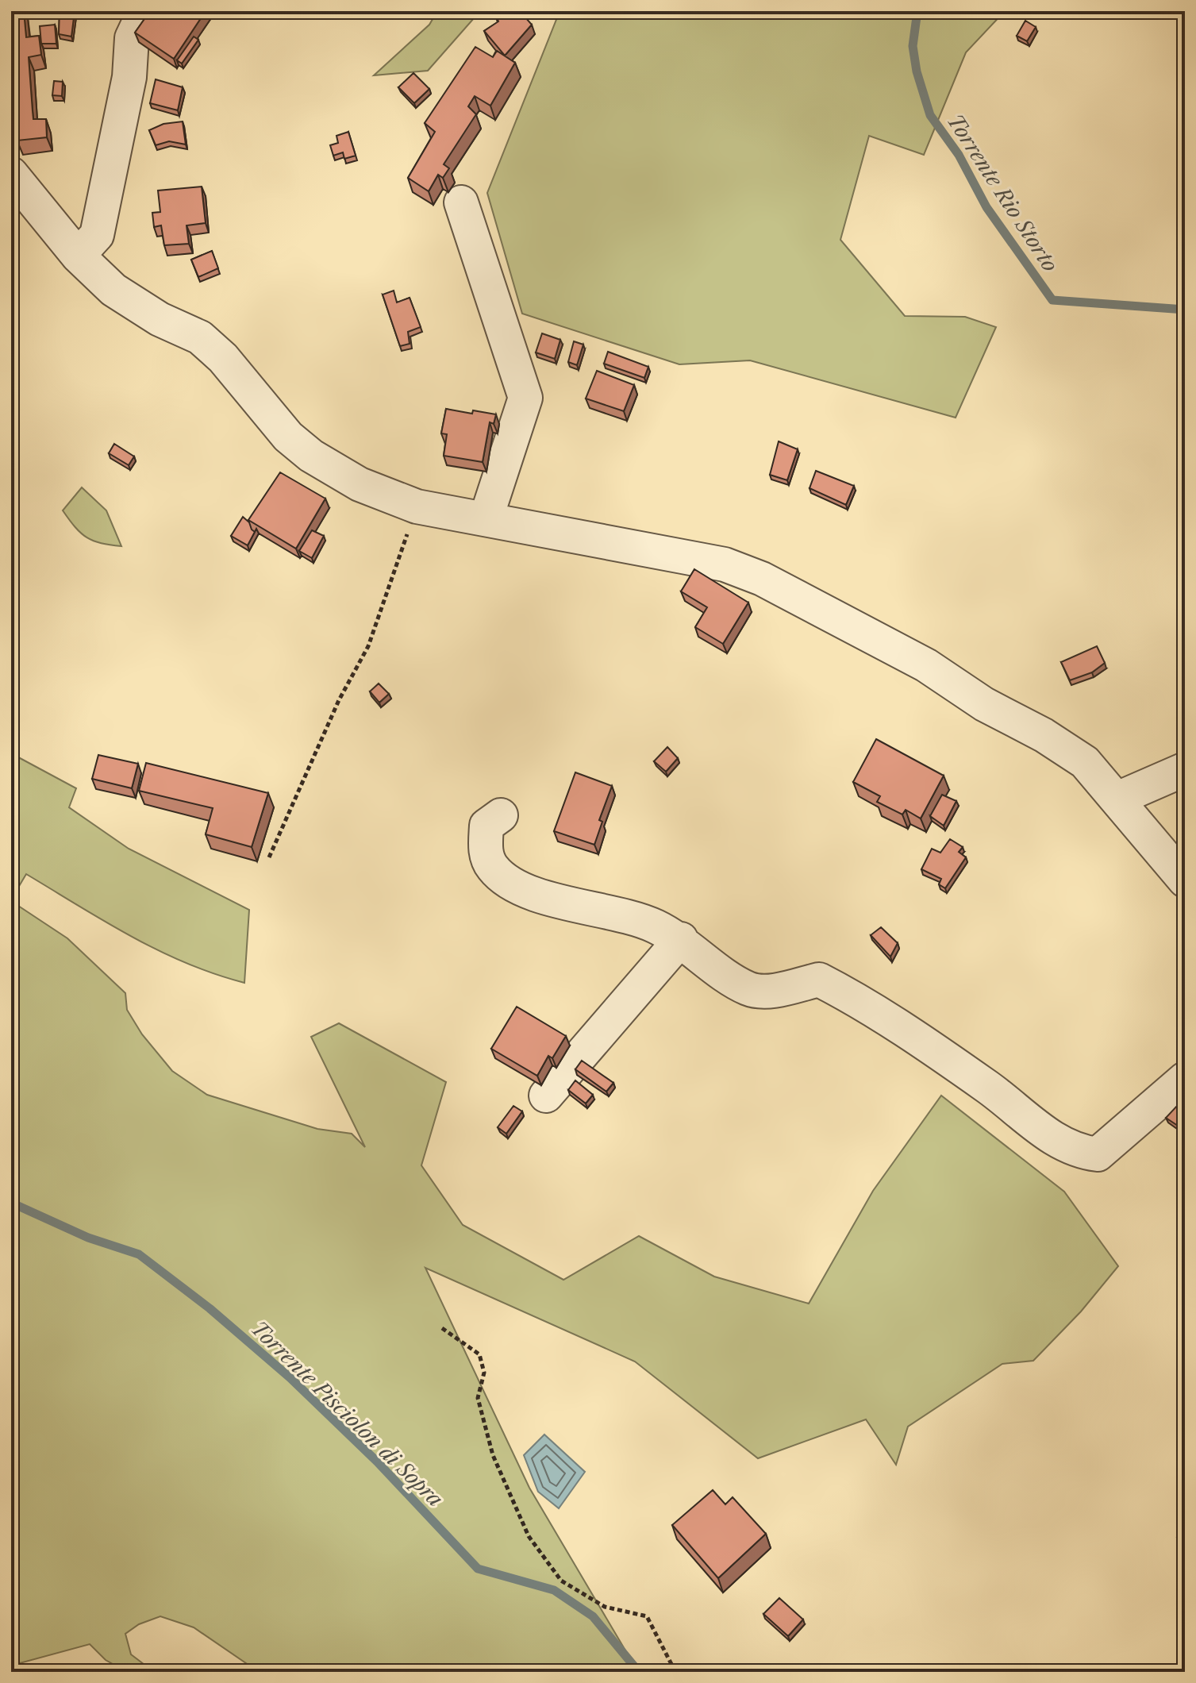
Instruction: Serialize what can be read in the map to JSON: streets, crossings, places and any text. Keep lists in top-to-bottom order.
{
  "water": ["Torrente Rio Storto", "Torrente Pisciolon di Sopra"]
}
